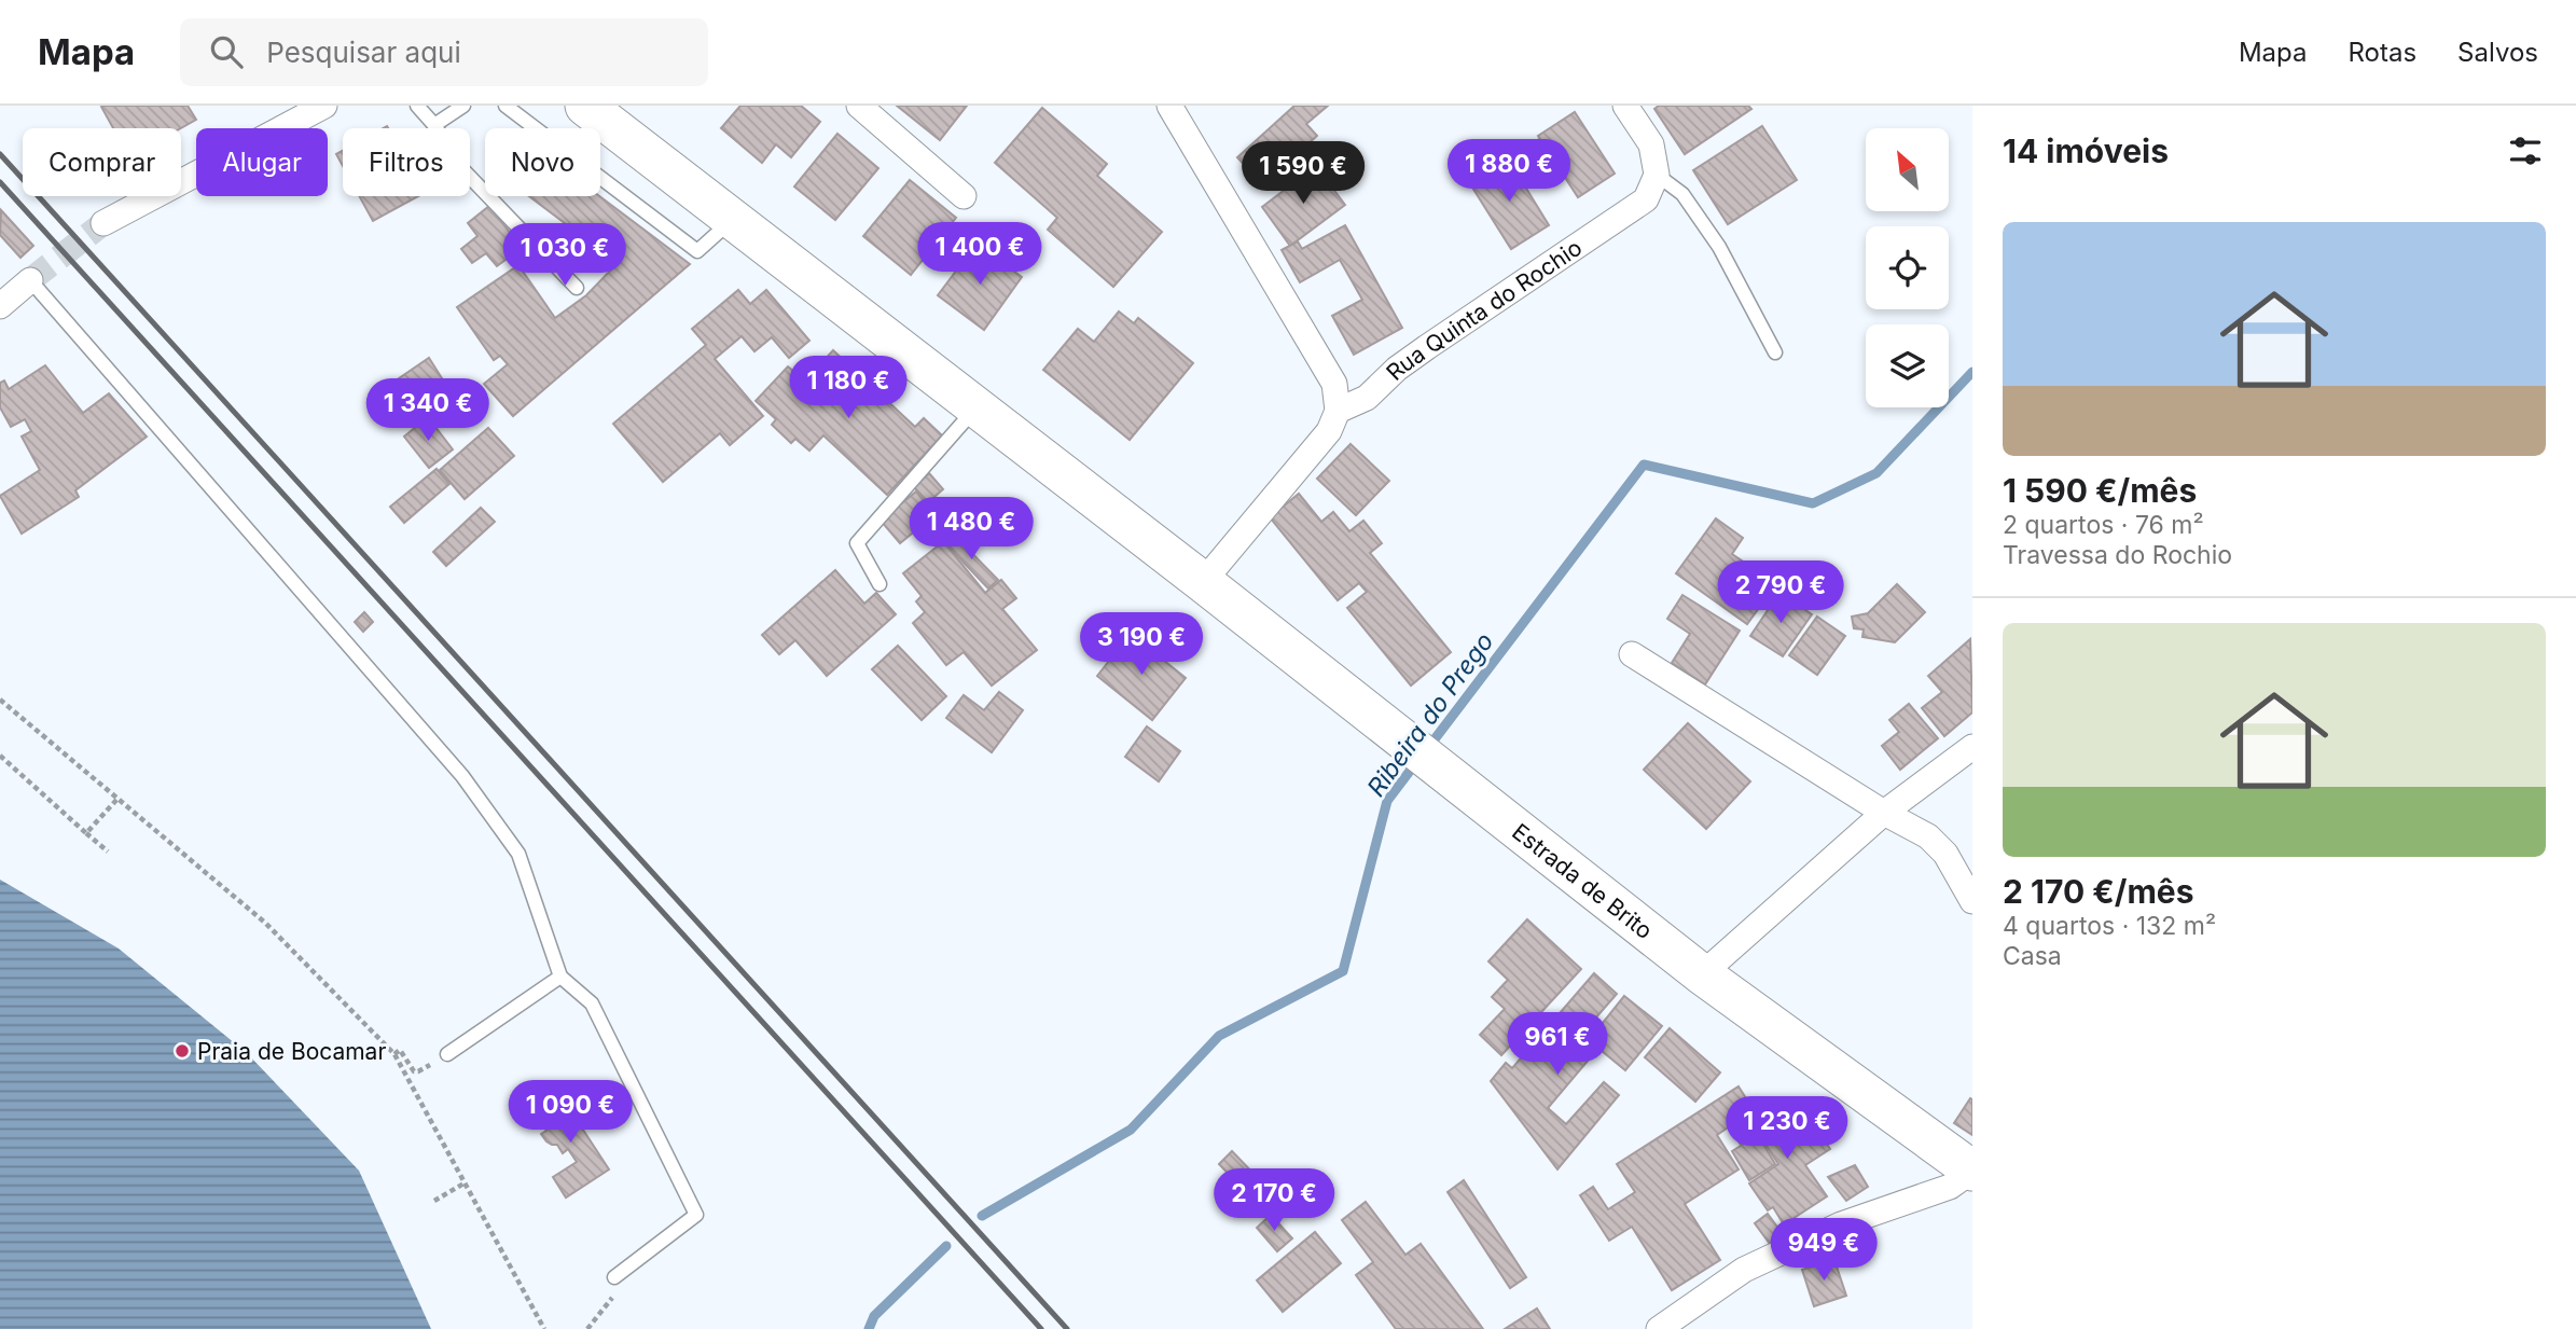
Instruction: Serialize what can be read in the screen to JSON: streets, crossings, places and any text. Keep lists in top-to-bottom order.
{
  "streets": {
    "main road": ["Estrada de Brito"],
    "street": ["Rua Quinta do Rochio"]
  },
  "water": ["Ribeira do Prego"],
  "places": ["Praia de Bocamar"],
  "north": "top left",
  "page": {
    "header": "Mapa",
    "search": "Pesquisar aqui",
    "nav": ["Mapa", "Rotas", "Salvos"],
    "heading": "14 imóveis",
    "chip": [
      "Comprar",
      "Alugar",
      "Filtros",
      "Novo"
    ],
    "price": [
      "1 880 €",
      "1 590 €",
      "1 400 €",
      "1 030 €",
      "1 180 €",
      "1 340 €",
      "1 480 €",
      "2 790 €",
      "3 190 €",
      "961 €",
      "1 090 €",
      "1 230 €",
      "2 170 €",
      "949 €"
    ],
    "list": [
      {
        "name": "1 590 €/mês",
        "note": "2 quartos · 76 m² · Travessa do Rochio"
      },
      {
        "name": "2 170 €/mês",
        "note": "4 quartos · 132 m² · Casa"
      }
    ]
  }
}
